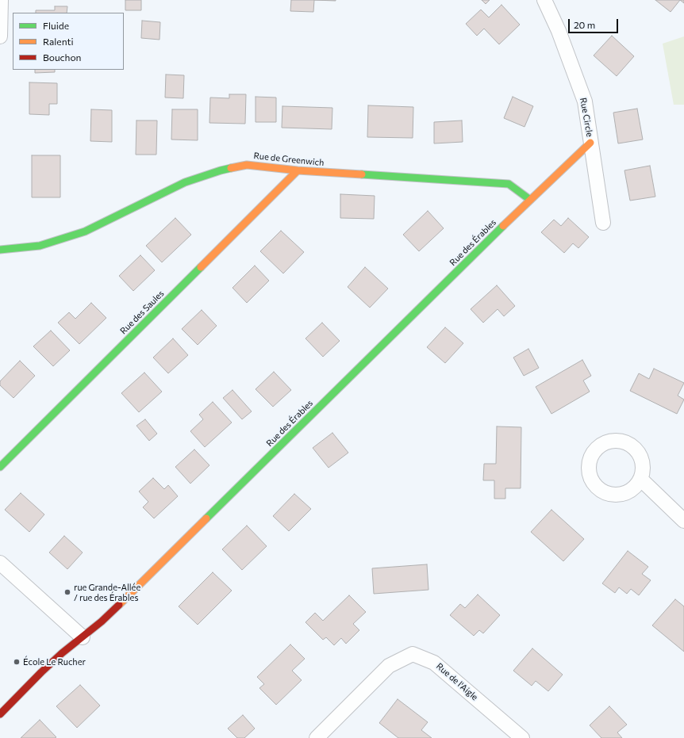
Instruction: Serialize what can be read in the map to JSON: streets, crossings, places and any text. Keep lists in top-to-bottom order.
{
  "streets": {
    "street": [
      "Rue Circle",
      "Rue de Greenwich",
      "Rue des Érables",
      "Rue des Saules",
      "Rue de l'Aigle"
    ]
  },
  "crossings": [
    ["Rue Circle", "Rue des Érables"],
    ["Rue de Greenwich", "Rue des Érables"],
    ["Rue de Greenwich", "Rue des Saules"]
  ],
  "places": ["rue Grande-Allée / rue des Érables", "École Le Rucher"],
  "legend": ["Fluide", "Ralenti", "Bouchon"],
  "scale_bar": "20 m"
}
